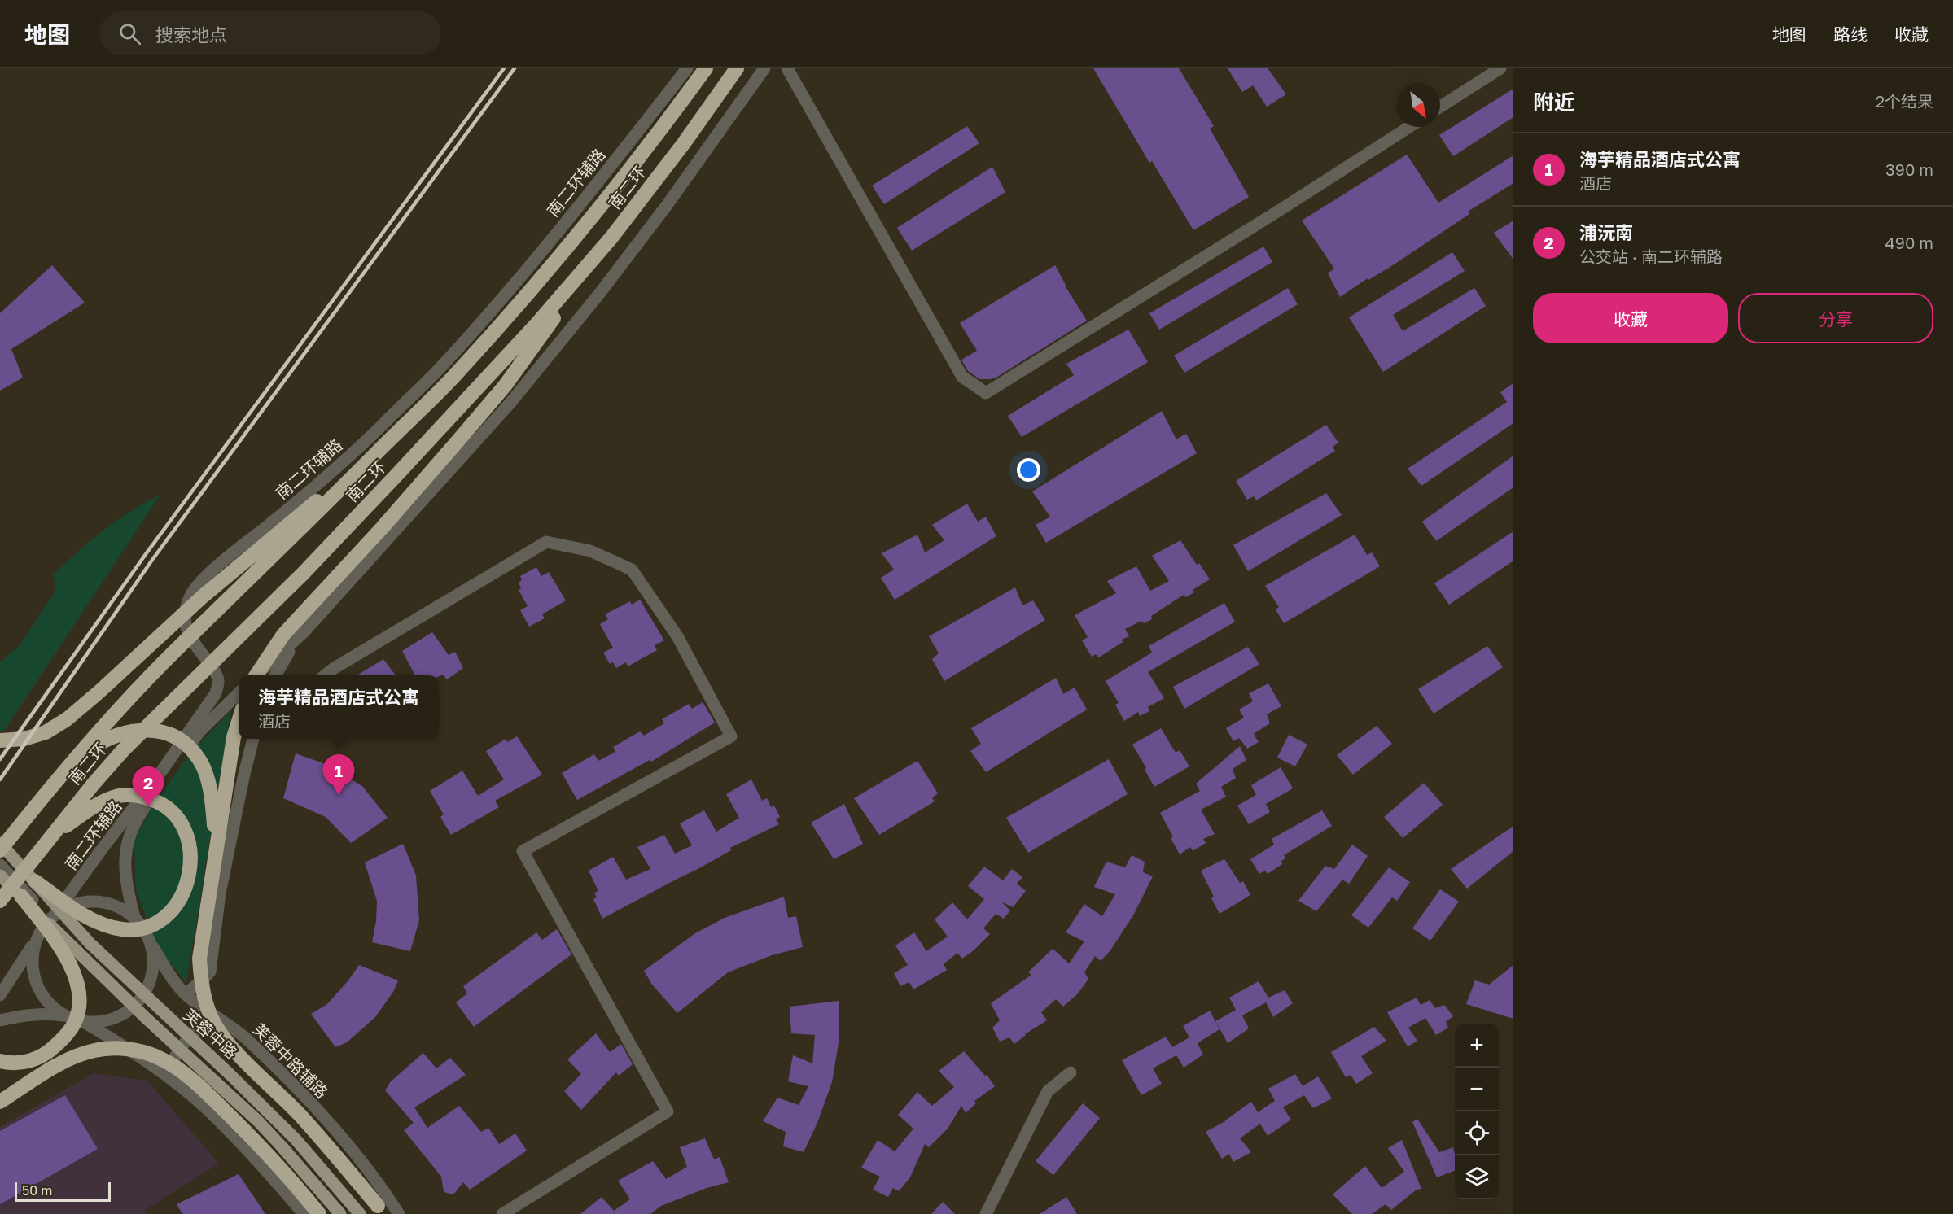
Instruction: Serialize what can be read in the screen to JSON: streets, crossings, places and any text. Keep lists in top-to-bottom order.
{
  "streets": {
    "highway": ["南二环"],
    "main road": ["芙蓉中路"],
    "street": ["南二环辅路", "芙蓉中路辅路"]
  },
  "crossings": [
    ["南二环辅路", "芙蓉中路辅路"]
  ],
  "scale_bar": "50 m",
  "north": "bottom right",
  "page": {
    "header": "地图",
    "search": "搜索地点",
    "nav": ["地图", "路线", "收藏"],
    "heading": ["附近", "2个结果"],
    "list": [
      {
        "mark": "1",
        "name": "海芋精品酒店式公寓",
        "note": "酒店",
        "value": "390 m"
      },
      {
        "mark": "2",
        "name": "浦沅南",
        "note": "公交站 · 南二环辅路",
        "value": "490 m"
      }
    ],
    "buttons": ["收藏", "分享"],
    "popup": ["海芋精品酒店式公寓", "酒店"],
    "pins": ["1", "2"],
    "map_buttons": ["+", "−"],
    "scale": "50 m"
  }
}
